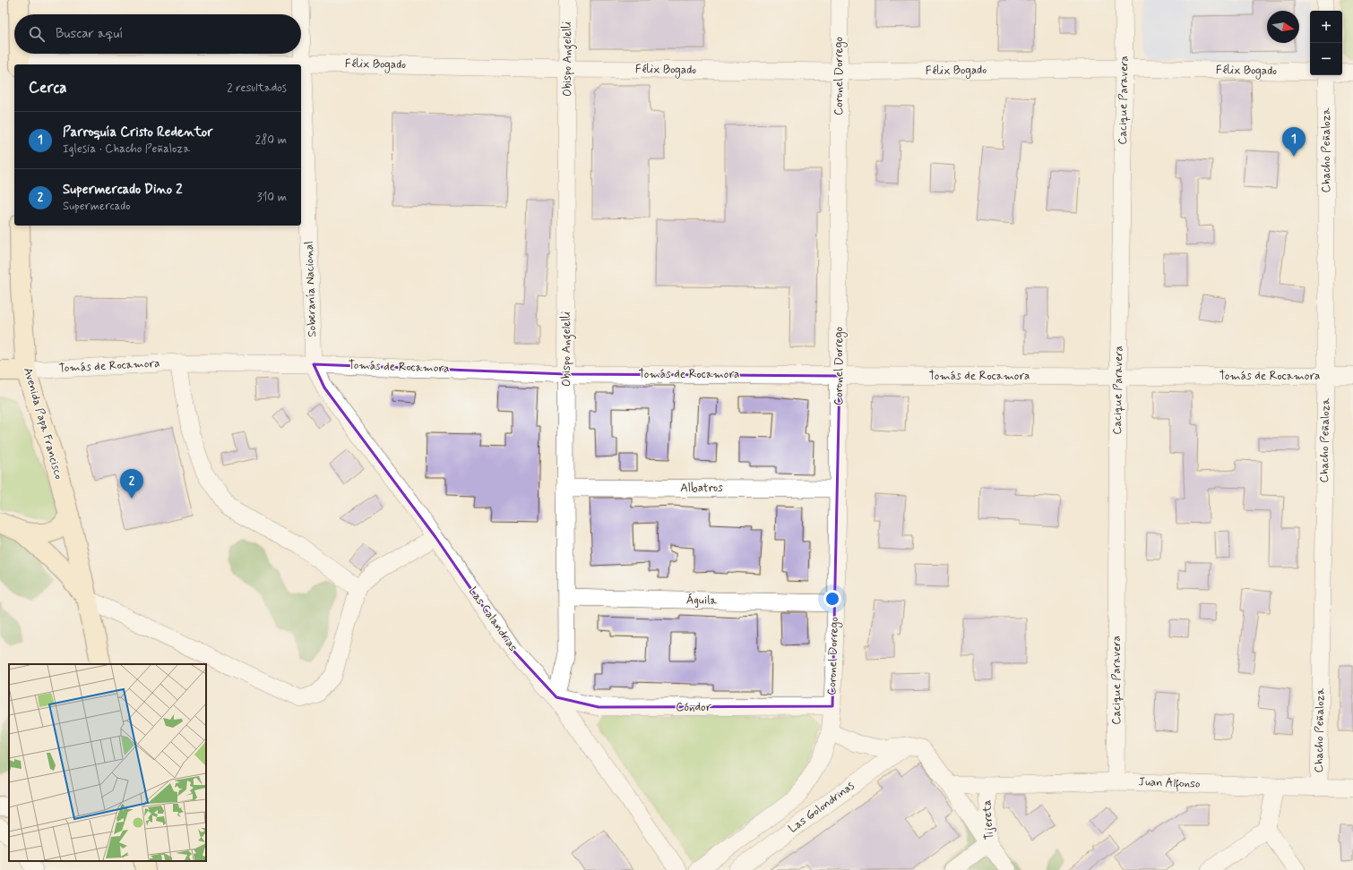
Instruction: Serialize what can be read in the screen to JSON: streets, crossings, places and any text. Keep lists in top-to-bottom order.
{
  "streets": {
    "main road": ["Avenida Papa Francisco"],
    "street": [
      "Obispo Angelelli",
      "Félix Bogado",
      "Coronel Dorrego",
      "Cacique Paravera",
      "Chacho Peñaloza",
      "Soberanía Nacional",
      "Tomás de Rocamora",
      "Albatros",
      "Águila",
      "Las Calandrias",
      "Cóndor",
      "Juan Alfonso",
      "Las Golondrinas",
      "Tijereta"
    ]
  },
  "crossings": [
    ["Obispo Angelelli", "Félix Bogado"],
    ["Obispo Angelelli", "Tomás de Rocamora"],
    ["Obispo Angelelli", "Albatros"],
    ["Obispo Angelelli", "Águila"],
    ["Obispo Angelelli", "Las Calandrias"],
    ["Obispo Angelelli", "Cóndor"],
    ["Félix Bogado", "Coronel Dorrego"],
    ["Félix Bogado", "Cacique Paravera"],
    ["Félix Bogado", "Soberanía Nacional"],
    ["Coronel Dorrego", "Tomás de Rocamora"],
    ["Coronel Dorrego", "Albatros"],
    ["Coronel Dorrego", "Águila"],
    ["Coronel Dorrego", "Cóndor"],
    ["Coronel Dorrego", "Las Golondrinas"],
    ["Cacique Paravera", "Tomás de Rocamora"],
    ["Cacique Paravera", "Juan Alfonso"],
    ["Chacho Peñaloza", "Tomás de Rocamora"],
    ["Chacho Peñaloza", "Juan Alfonso"],
    ["Soberanía Nacional", "Tomás de Rocamora"],
    ["Soberanía Nacional", "Las Calandrias"],
    ["Tomás de Rocamora", "Avenida Papa Francisco"],
    ["Tomás de Rocamora", "Las Calandrias"],
    ["Las Calandrias", "Cóndor"],
    ["Juan Alfonso", "Tijereta"]
  ],
  "north": "right",
  "page": {
    "map_buttons": ["+", "−"],
    "search": "Buscar aquí",
    "heading": ["Cerca", "2 resultados"],
    "list": [
      {
        "mark": "1",
        "name": "Parroquía Cristo Redentor",
        "note": "Iglesia · Chacho Peñaloza",
        "value": "280 m"
      },
      {
        "mark": "2",
        "name": "Supermercado Dino 2",
        "note": "Supermercado",
        "value": "310 m"
      }
    ],
    "pins": ["1", "2"]
  }
}
